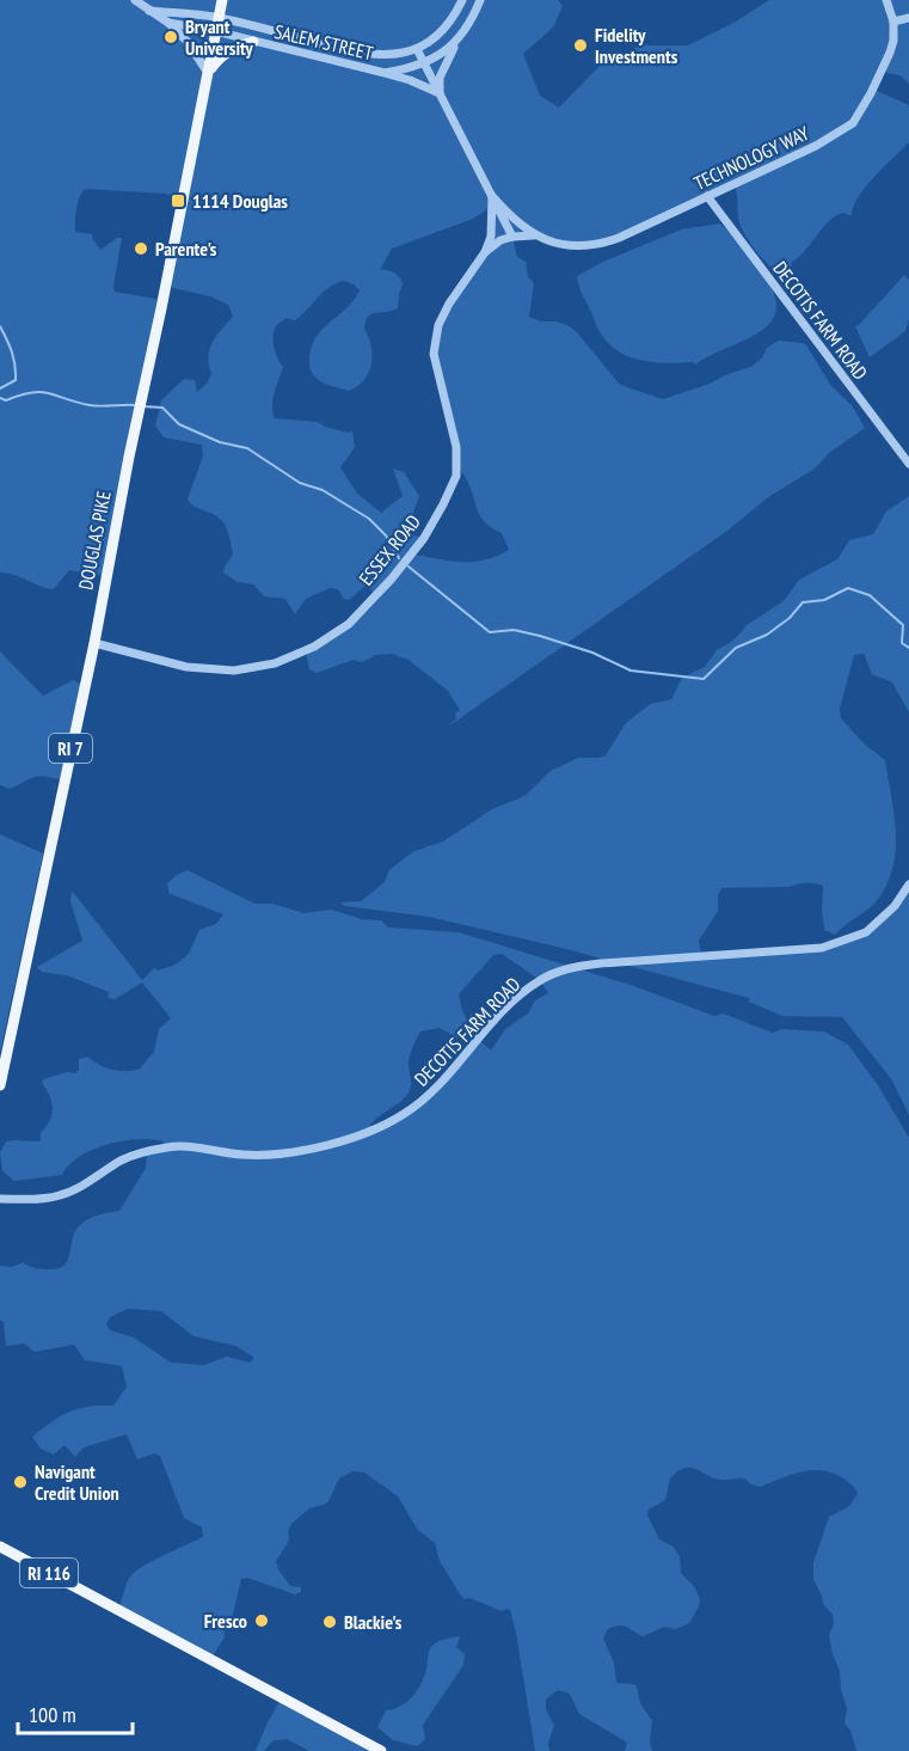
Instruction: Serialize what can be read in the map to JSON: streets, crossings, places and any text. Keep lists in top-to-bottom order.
{
  "streets": {
    "main road": ["DOUGLAS PIKE", "RI 7", "RI 116"],
    "street": [
      "SALEM STREET",
      "TECHNOLOGY WAY",
      "DECOTIS FARM ROAD",
      "ESSEX ROAD"
    ]
  },
  "crossings": [
    ["SALEM STREET", "DOUGLAS PIKE"],
    ["TECHNOLOGY WAY", "DECOTIS FARM ROAD"],
    ["TECHNOLOGY WAY", "ESSEX ROAD"],
    ["DOUGLAS PIKE", "ESSEX ROAD"]
  ],
  "places": {
    "other": [
      "Bryant University",
      "Fidelity Investments",
      "Parente's",
      "Navigant Credit Union",
      "Fresco",
      "Blackie's"
    ],
    "transit": ["1114 Douglas"]
  },
  "scale_bar": "100 m"
}
